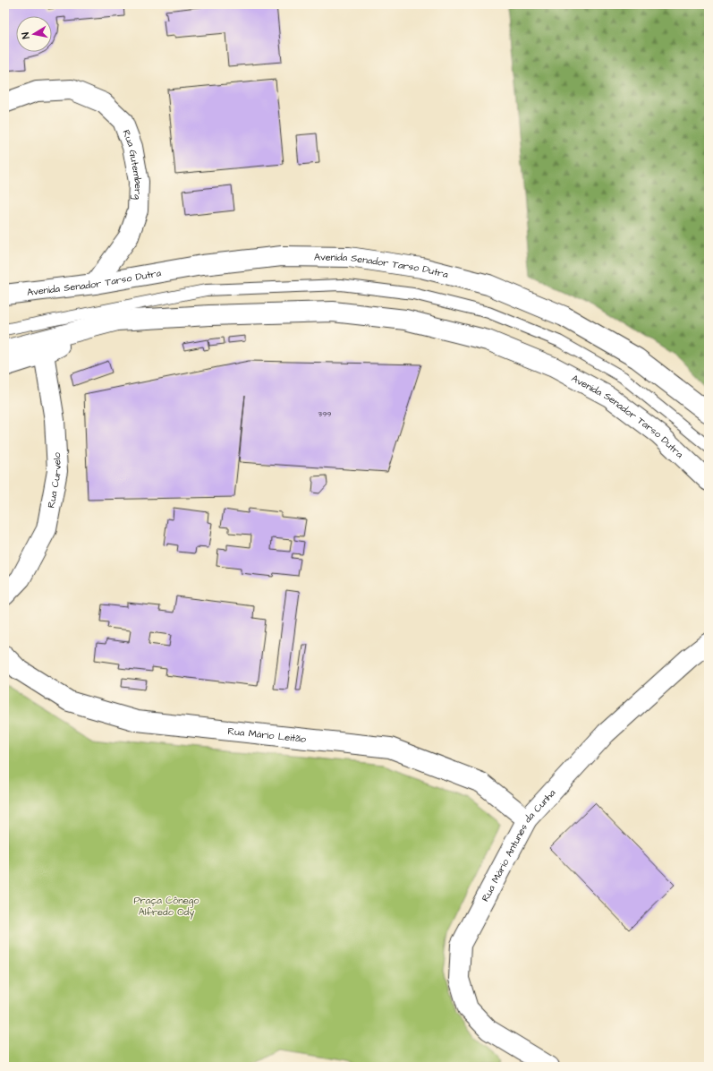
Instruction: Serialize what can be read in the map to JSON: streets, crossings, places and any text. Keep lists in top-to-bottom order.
{
  "streets": {
    "street": [
      "Rua Gutemberg",
      "Avenida Senador Tarso Dutra",
      "Rua Curvelo",
      "Rua Mário Leitão",
      "Rua Mário Antunes da Cunha"
    ]
  },
  "crossings": [
    ["Rua Gutemberg", "Avenida Senador Tarso Dutra"],
    ["Avenida Senador Tarso Dutra", "Rua Curvelo"],
    ["Rua Mário Leitão", "Rua Mário Antunes da Cunha"]
  ],
  "parks": ["Praça Cônego Alfredo Ody"],
  "house_numbers": ["399"],
  "north": "left"
}
